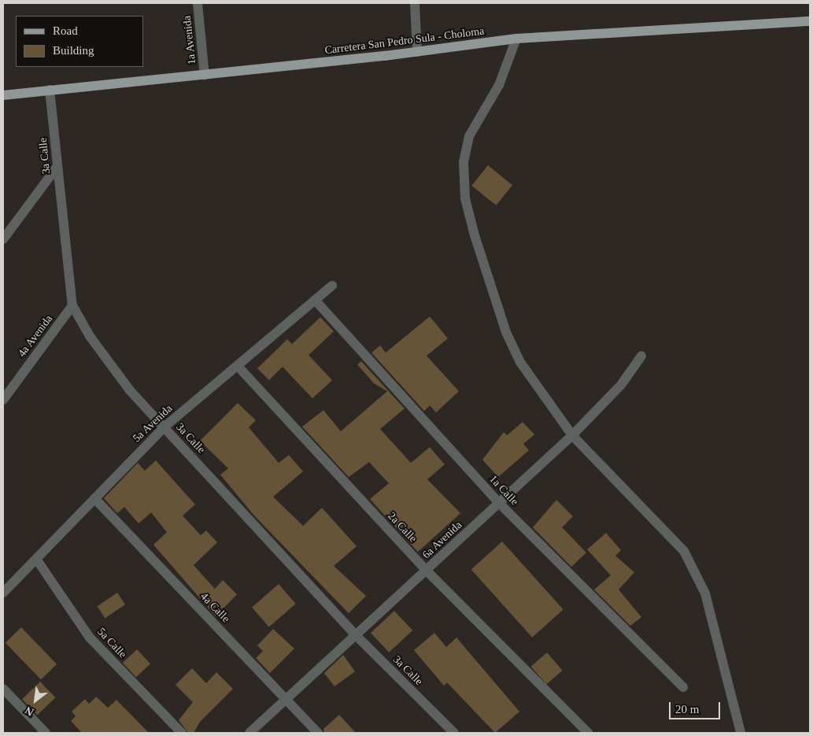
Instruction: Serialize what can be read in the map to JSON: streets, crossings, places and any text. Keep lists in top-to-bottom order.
{
  "streets": {
    "main road": ["Carretera San Pedro Sula - Choloma"],
    "street": [
      "1a Avenida",
      "3a Calle",
      "4a Avenida",
      "5a Avenida",
      "1a Calle",
      "2a Calle",
      "6a Avenida",
      "4a Calle",
      "5a Calle"
    ]
  },
  "crossings": [
    ["1a Avenida", "Carretera San Pedro Sula - Choloma"],
    ["Carretera San Pedro Sula - Choloma", "3a Calle"],
    ["3a Calle", "4a Avenida"],
    ["3a Calle", "5a Avenida"],
    ["3a Calle", "6a Avenida"],
    ["5a Avenida", "1a Calle"],
    ["5a Avenida", "2a Calle"],
    ["5a Avenida", "4a Calle"],
    ["5a Avenida", "5a Calle"],
    ["1a Calle", "6a Avenida"],
    ["2a Calle", "6a Avenida"],
    ["6a Avenida", "4a Calle"]
  ],
  "legend": ["Road", "Building"],
  "scale_bar": "20 m",
  "north": "bottom left"
}
